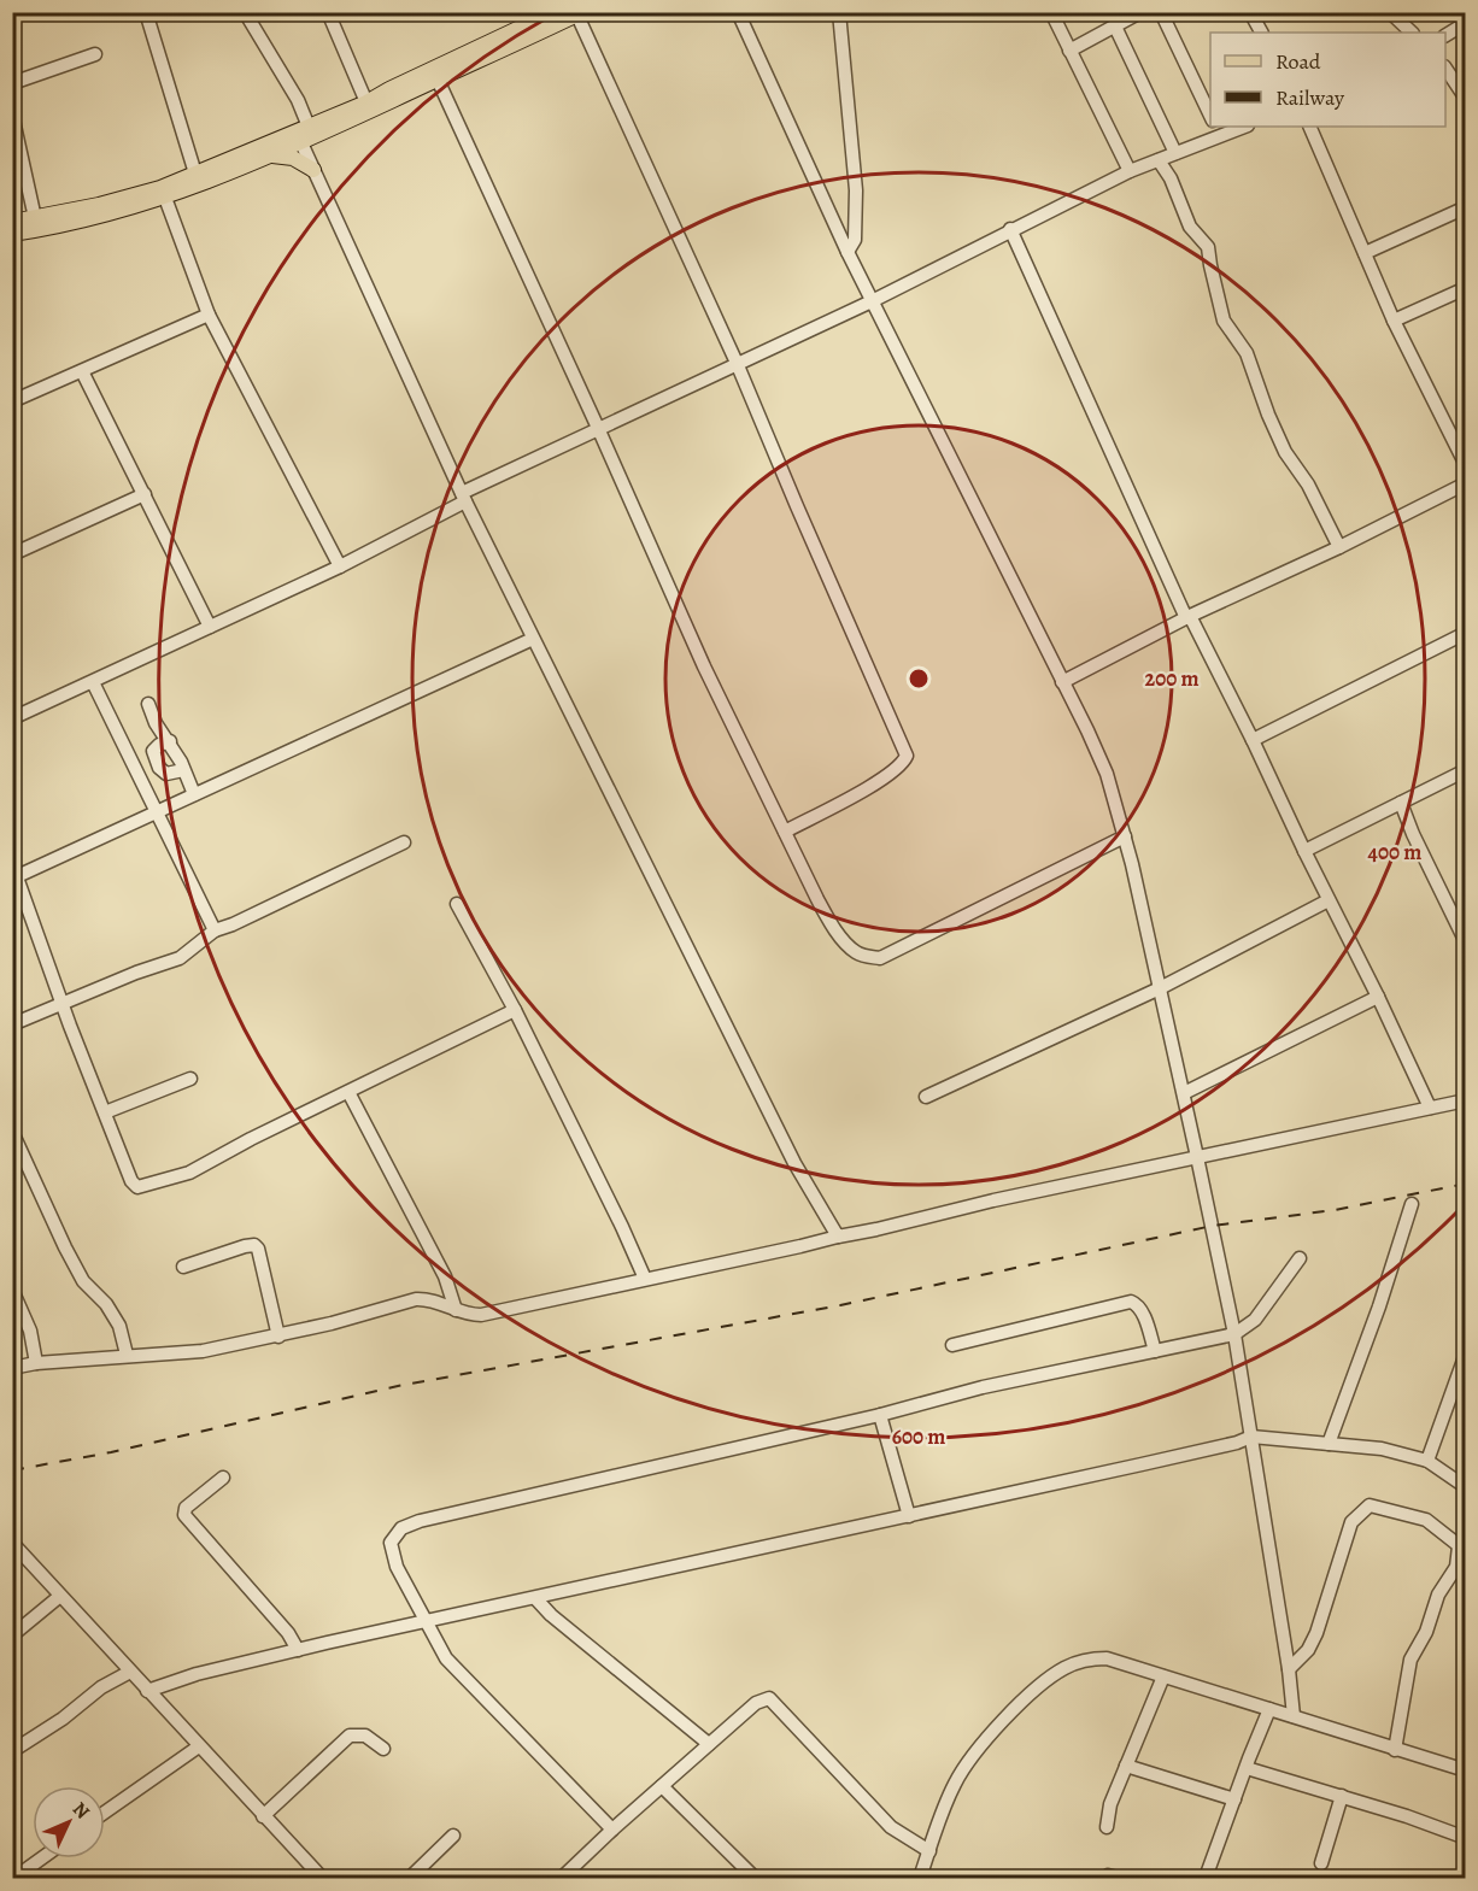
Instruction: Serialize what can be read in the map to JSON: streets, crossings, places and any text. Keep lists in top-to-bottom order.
{
  "legend": ["Road", "Railway"],
  "north": "top right",
  "rings": ["200 m", "400 m", "600 m"]
}
